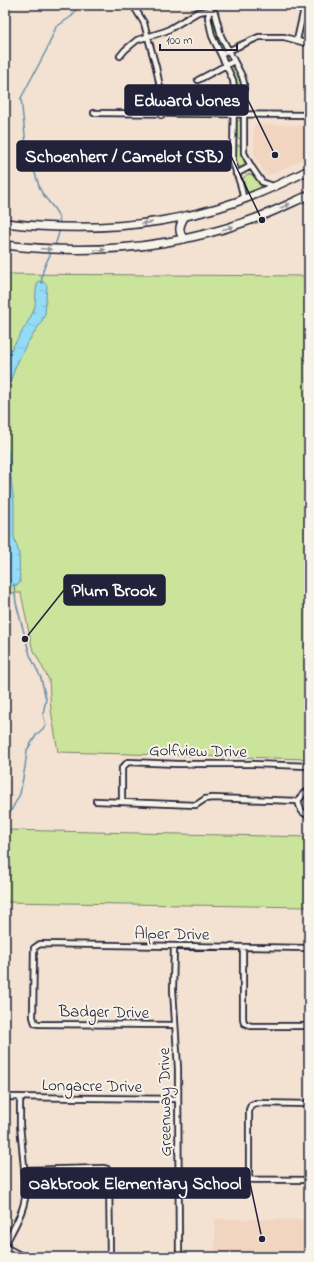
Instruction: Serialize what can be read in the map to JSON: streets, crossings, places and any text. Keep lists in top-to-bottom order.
{
  "streets": {
    "street": [
      "Golfview Drive",
      "Alper Drive",
      "Badger Drive",
      "Longacre Drive",
      "Greenway Drive"
    ]
  },
  "crossings": [
    ["Alper Drive", "Badger Drive"],
    ["Alper Drive", "Greenway Drive"],
    ["Badger Drive", "Greenway Drive"],
    ["Longacre Drive", "Greenway Drive"]
  ],
  "places": [
    "Edward Jones",
    "Schoenherr / Camelot (SB)",
    "Plum Brook",
    "Oakbrook Elementary School"
  ],
  "scale_bar": "100 m"
}
